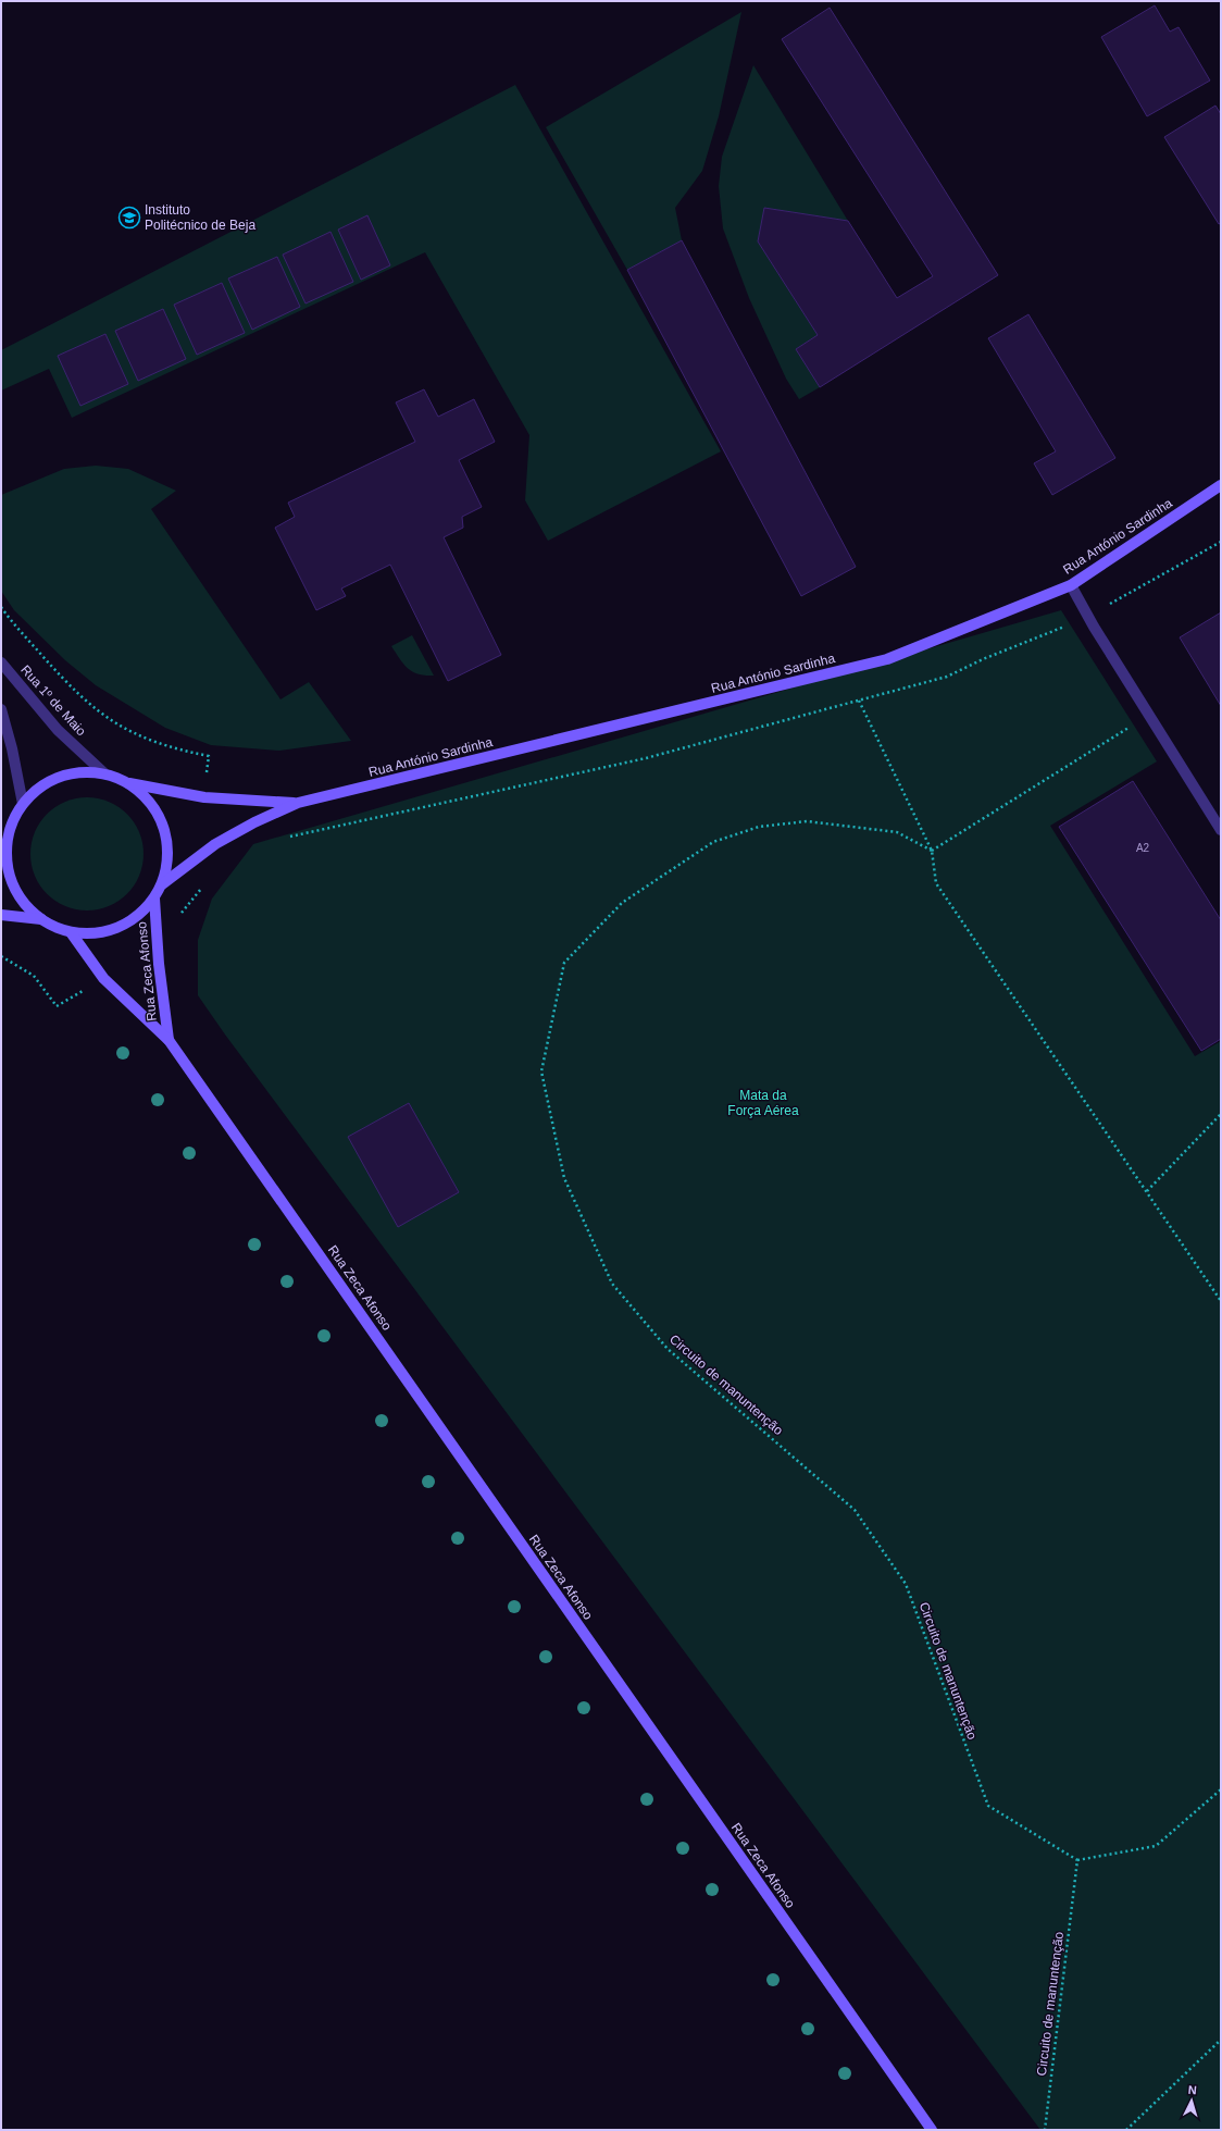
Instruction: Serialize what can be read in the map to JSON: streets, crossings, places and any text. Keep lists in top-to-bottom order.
{
  "streets": {
    "main road": ["Rua António Sardinha", "Rua Zeca Afonso"],
    "street": ["Rua 1º de Maio"],
    "path": ["Circuito de manuntenção"]
  },
  "crossings": [
    ["Rua António Sardinha", "Rua 1º de Maio"],
    ["Rua António Sardinha", "Rua Zeca Afonso"]
  ],
  "parks": ["Mata da Força Aérea"],
  "places": {
    "school or university": ["Instituto Politécnico de Beja"]
  },
  "house_numbers": ["A2"],
  "north": "top"
}
